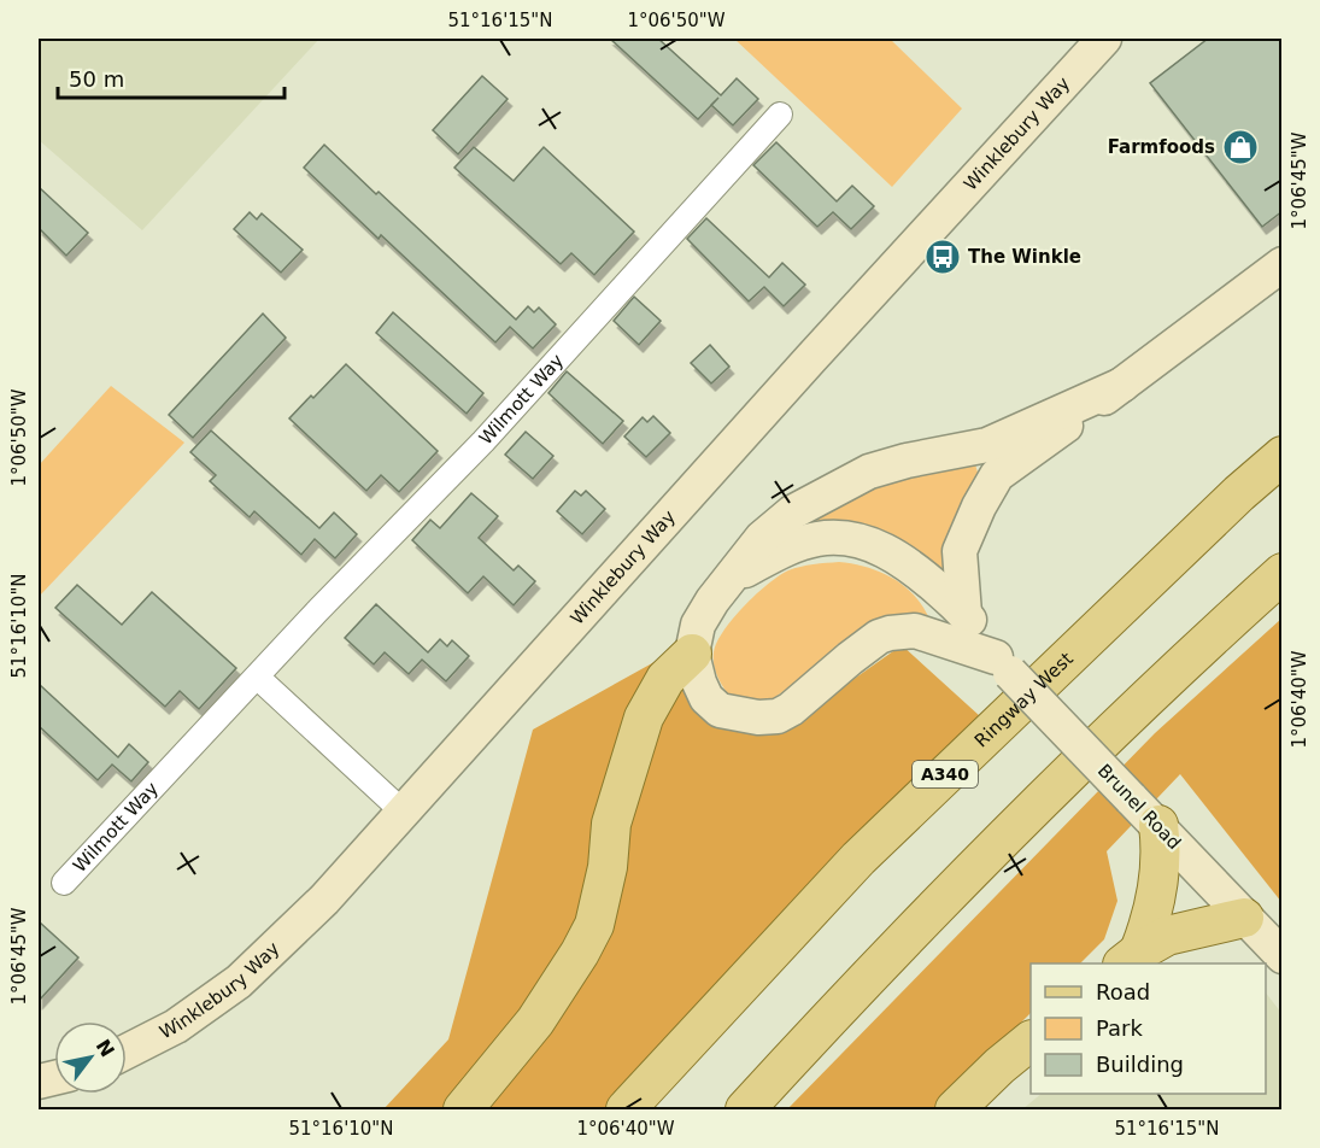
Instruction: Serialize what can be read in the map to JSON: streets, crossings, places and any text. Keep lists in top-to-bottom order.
{
  "streets": {
    "main road": ["Ringway West", "A340"],
    "street": ["Winklebury Way", "Wilmott Way", "Brunel Road"]
  },
  "places": {
    "shop": ["Farmfoods"],
    "bus stop": ["The Winkle"]
  },
  "legend": ["Road", "Park", "Building"],
  "scale_bar": "50 m",
  "north": "top right",
  "coordinates": [
    "51°16'15\"N",
    "1°06'50\"W",
    "1°06'45\"W",
    "51°16'10\"N",
    "1°06'40\"W"
  ]
}
